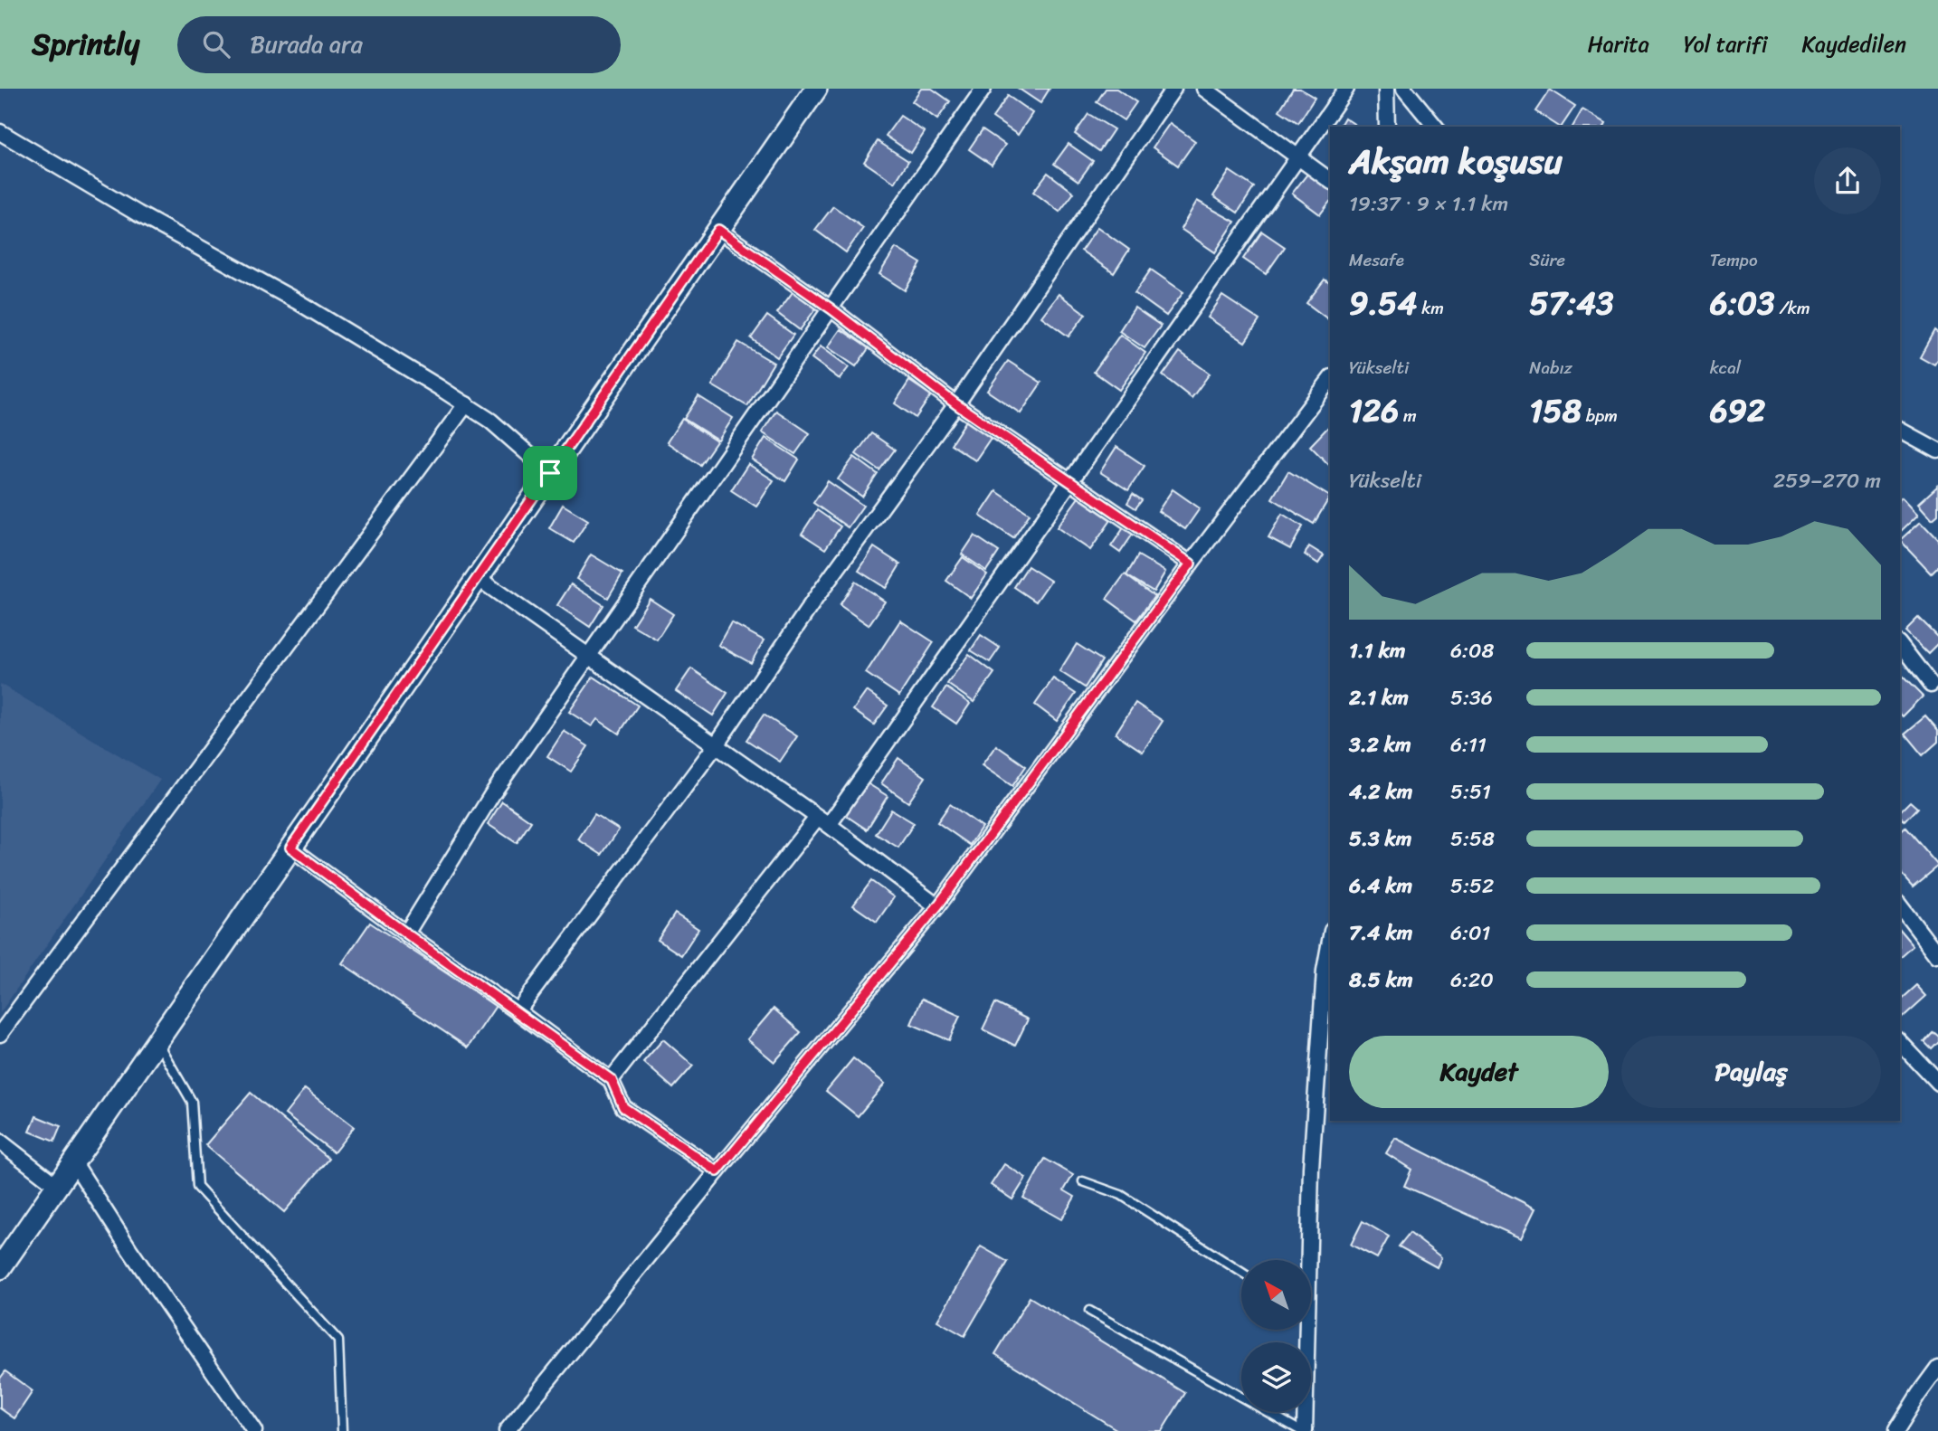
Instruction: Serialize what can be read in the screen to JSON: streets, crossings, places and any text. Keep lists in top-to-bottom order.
{
  "north": "top left",
  "page": {
    "header": "Sprintly",
    "search": "Burada ara",
    "nav": ["Harita", "Yol tarifi", "Kaydedilen"],
    "heading": ["Akşam koşusu", "19:37 · 9 × 1.1 km"],
    "stats": [
      ["Mesafe", "9.54 km"],
      ["Süre", "57:43"],
      ["Tempo", "6:03 /km"],
      ["Yükselti", "126 m"],
      ["Nabız", "158 bpm"],
      ["kcal", "692"]
    ],
    "chart": ["Yükselti", "259–270 m"],
    "list": [
      {
        "name": "1.1 km",
        "note": "6:08"
      },
      {
        "name": "2.1 km",
        "note": "5:36"
      },
      {
        "name": "3.2 km",
        "note": "6:11"
      },
      {
        "name": "4.2 km",
        "note": "5:51"
      },
      {
        "name": "5.3 km",
        "note": "5:58"
      },
      {
        "name": "6.4 km",
        "note": "5:52"
      },
      {
        "name": "7.4 km",
        "note": "6:01"
      },
      {
        "name": "8.5 km",
        "note": "6:20"
      }
    ],
    "buttons": ["Kaydet", "Paylaş"]
  }
}
